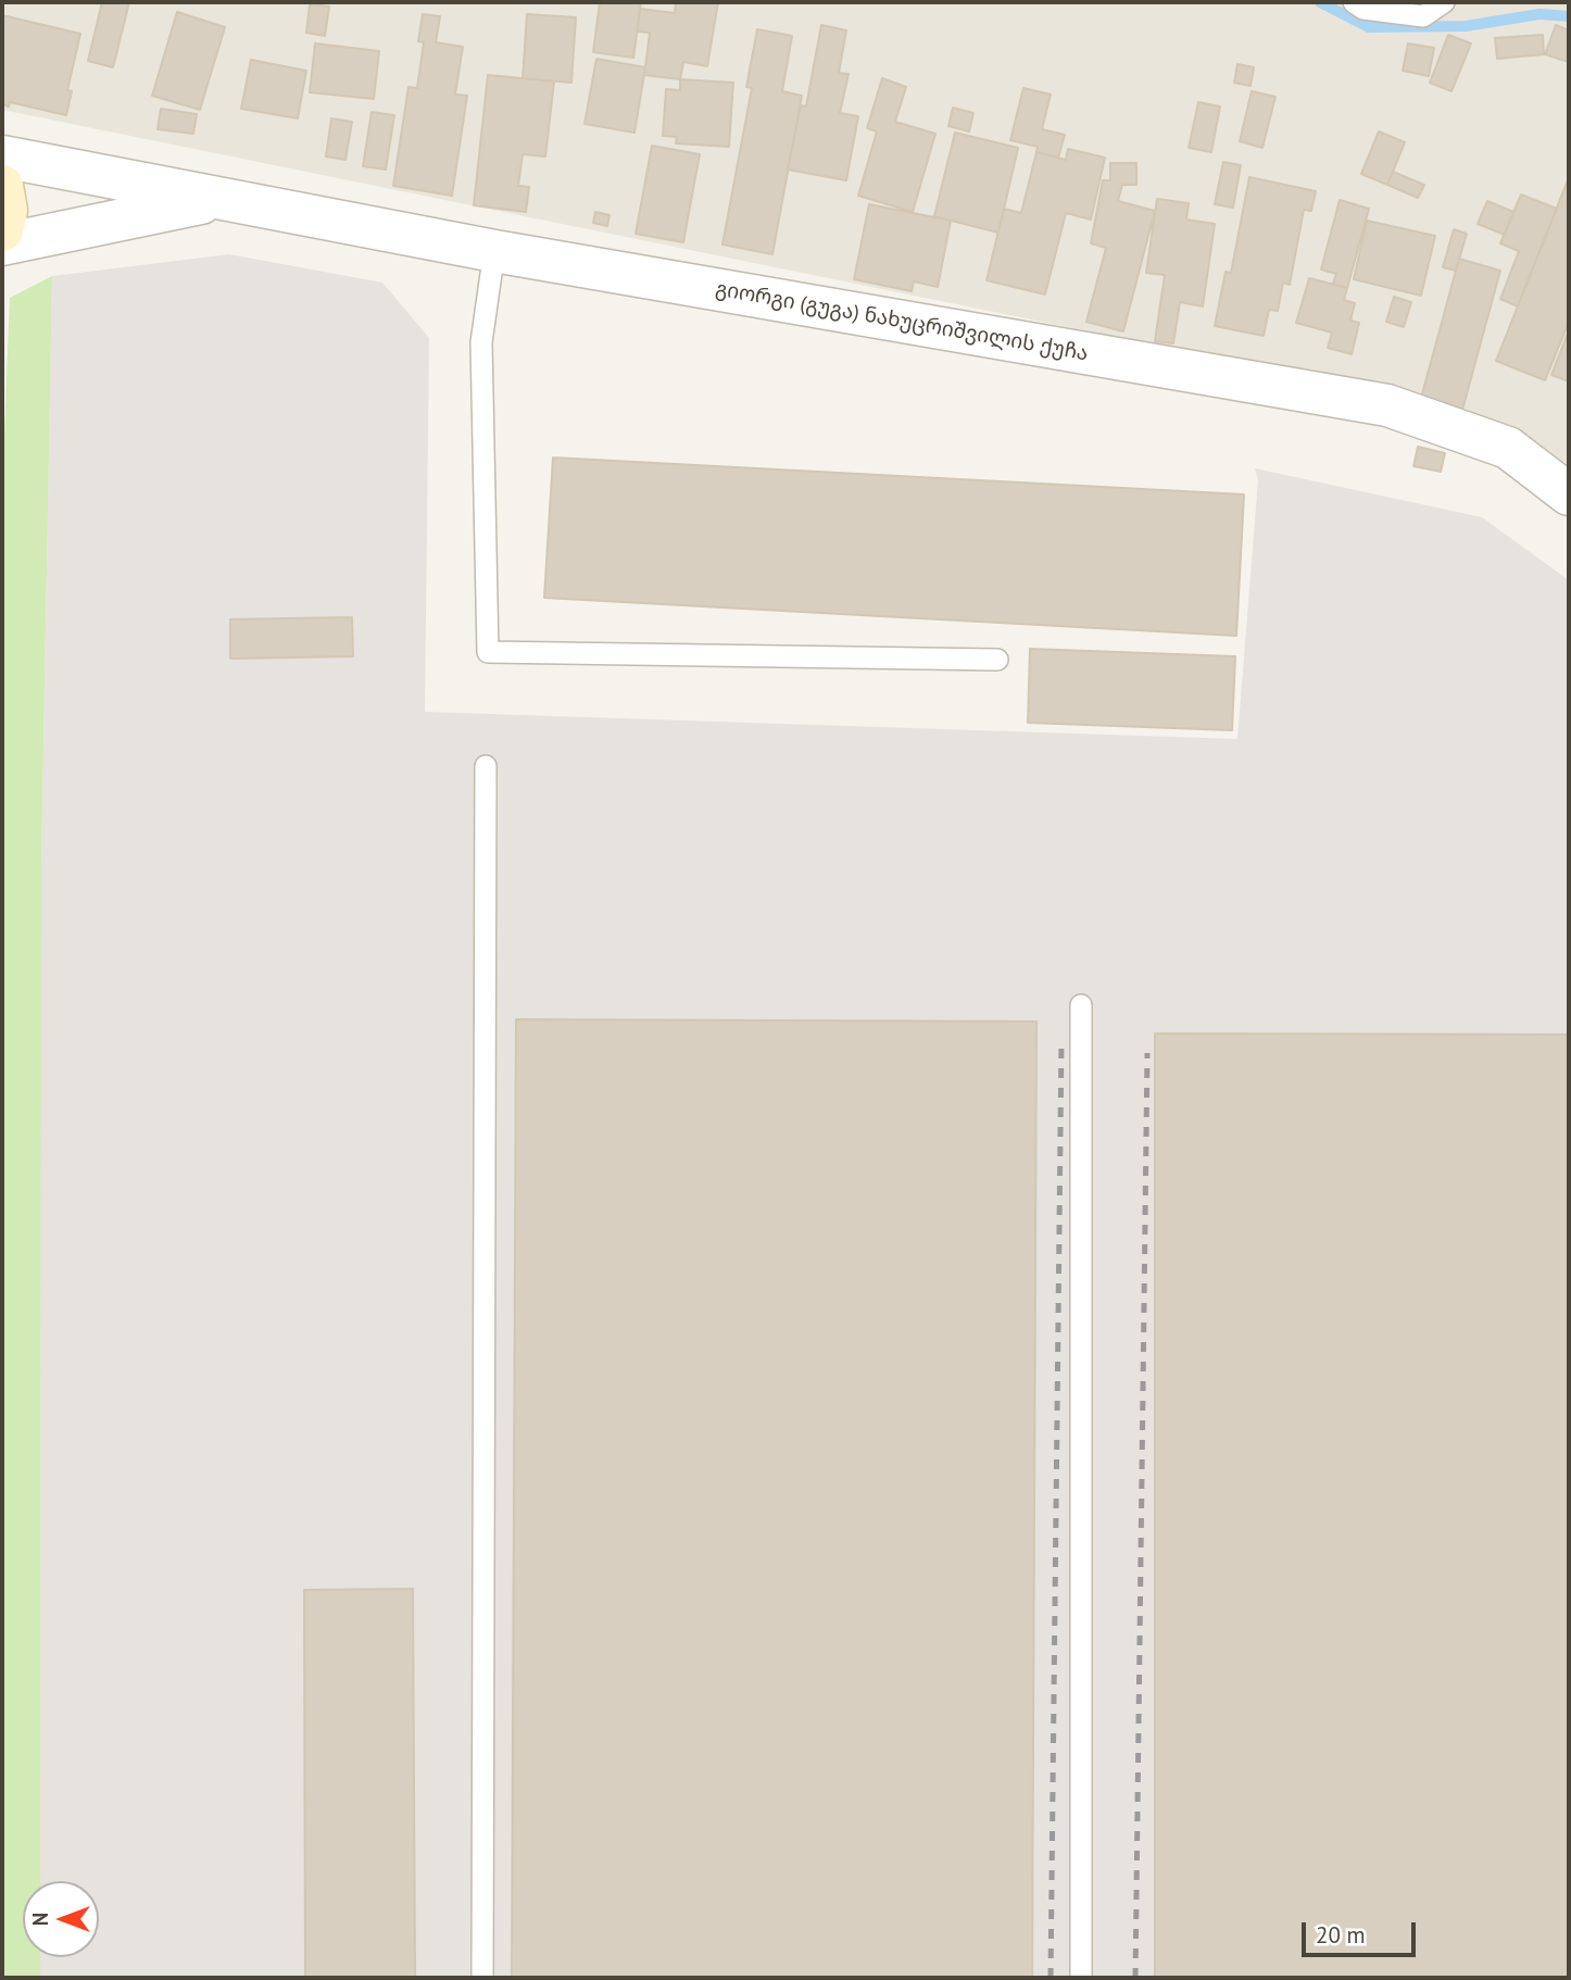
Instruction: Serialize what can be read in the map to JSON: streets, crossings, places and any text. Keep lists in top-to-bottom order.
{
  "streets": {
    "street": ["გიორგი (გუგა) ნახუცრიშვილის ქუჩა"]
  },
  "scale_bar": "20 m",
  "north": "left"
}
